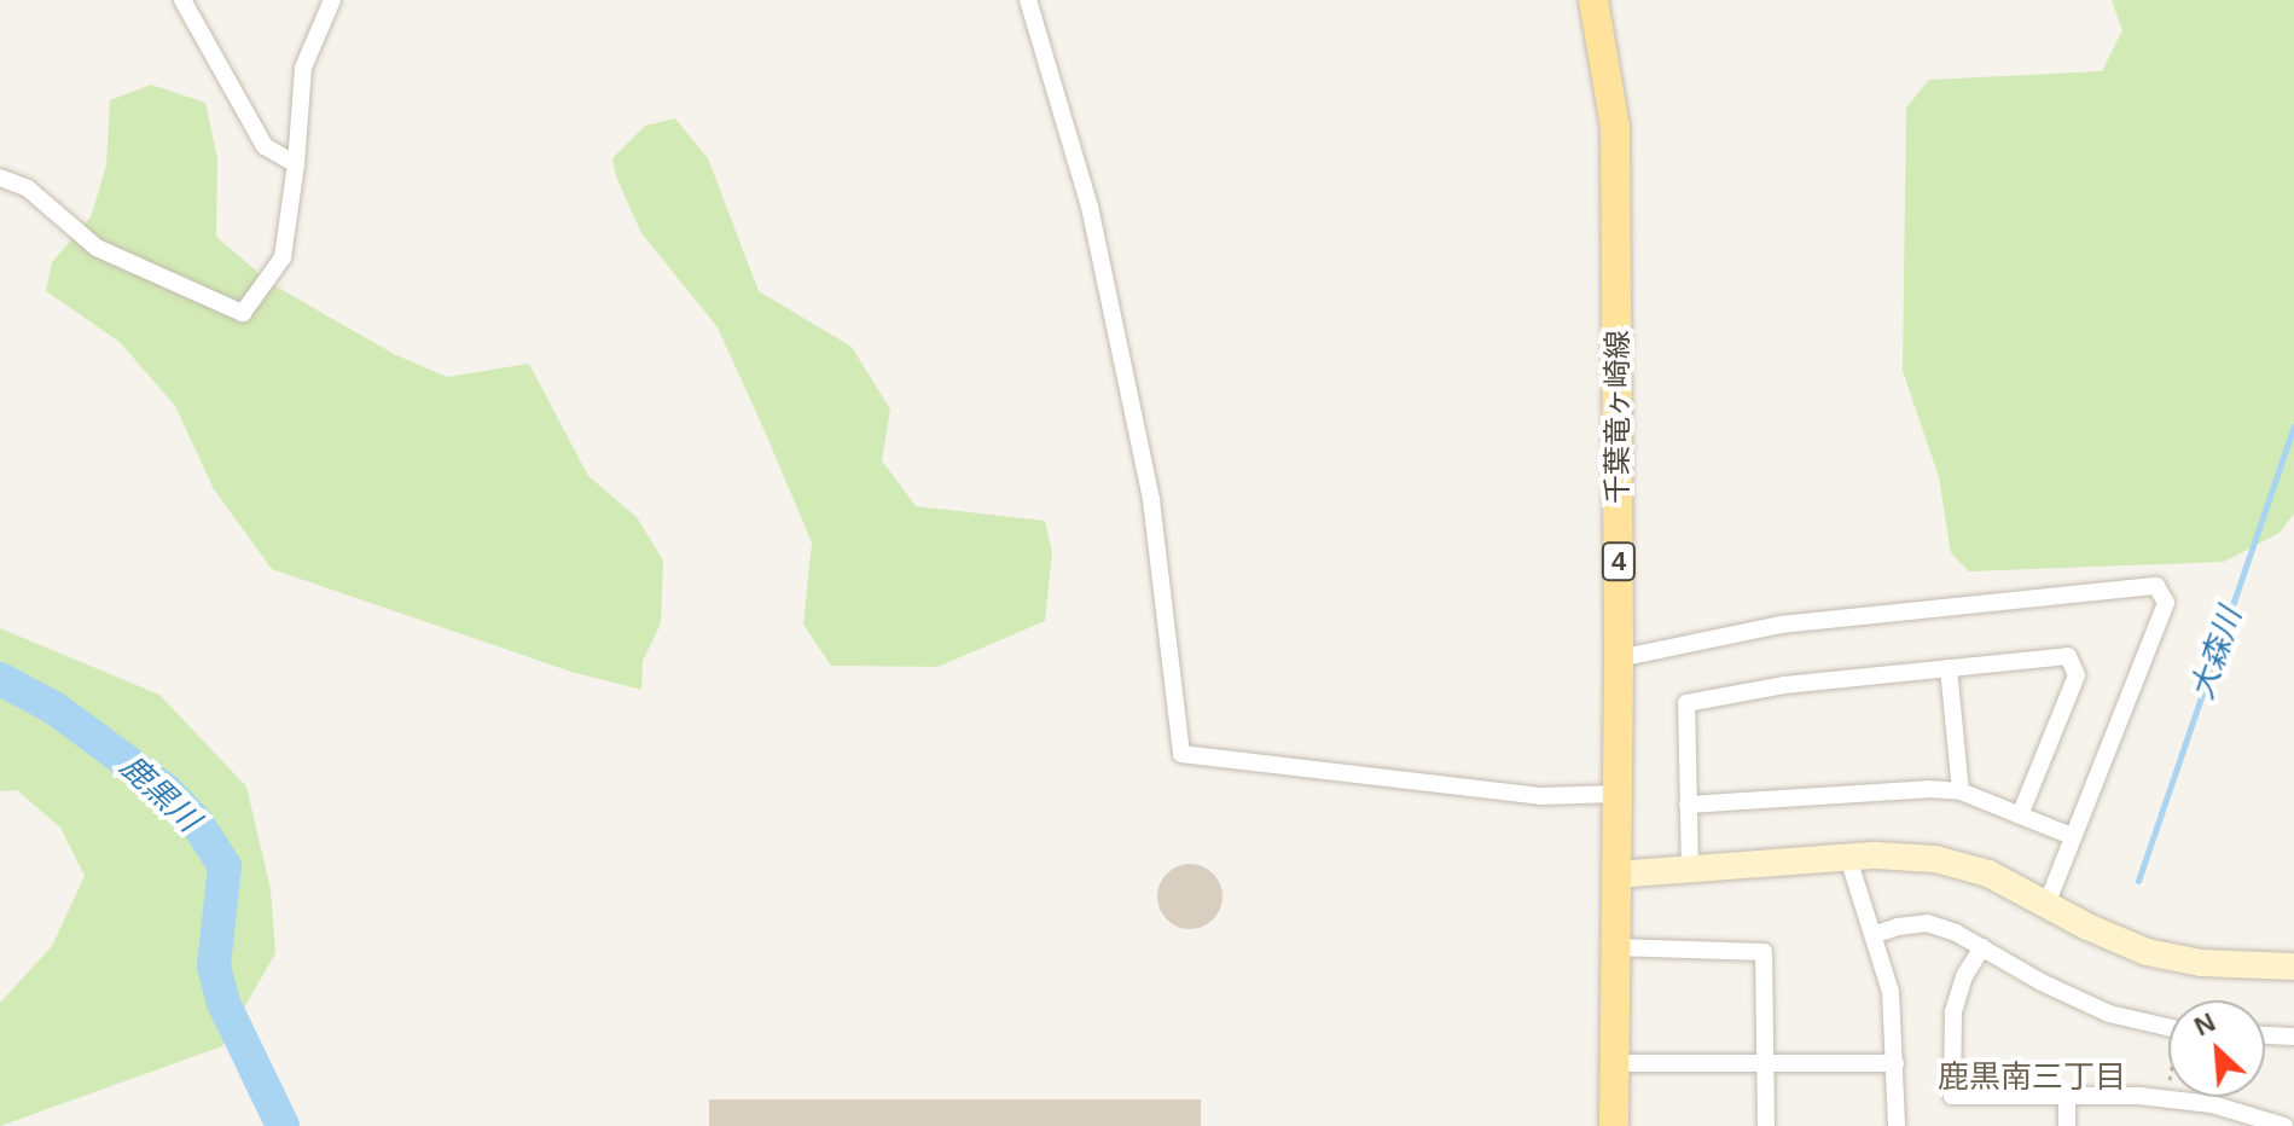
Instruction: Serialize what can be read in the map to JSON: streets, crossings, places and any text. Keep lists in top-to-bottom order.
{
  "streets": {
    "main road": ["千葉竜ヶ崎線", "4"]
  },
  "districts": ["鹿黒南三丁目"],
  "water": ["大森川", "鹿黒川"],
  "north": "top left"
}
